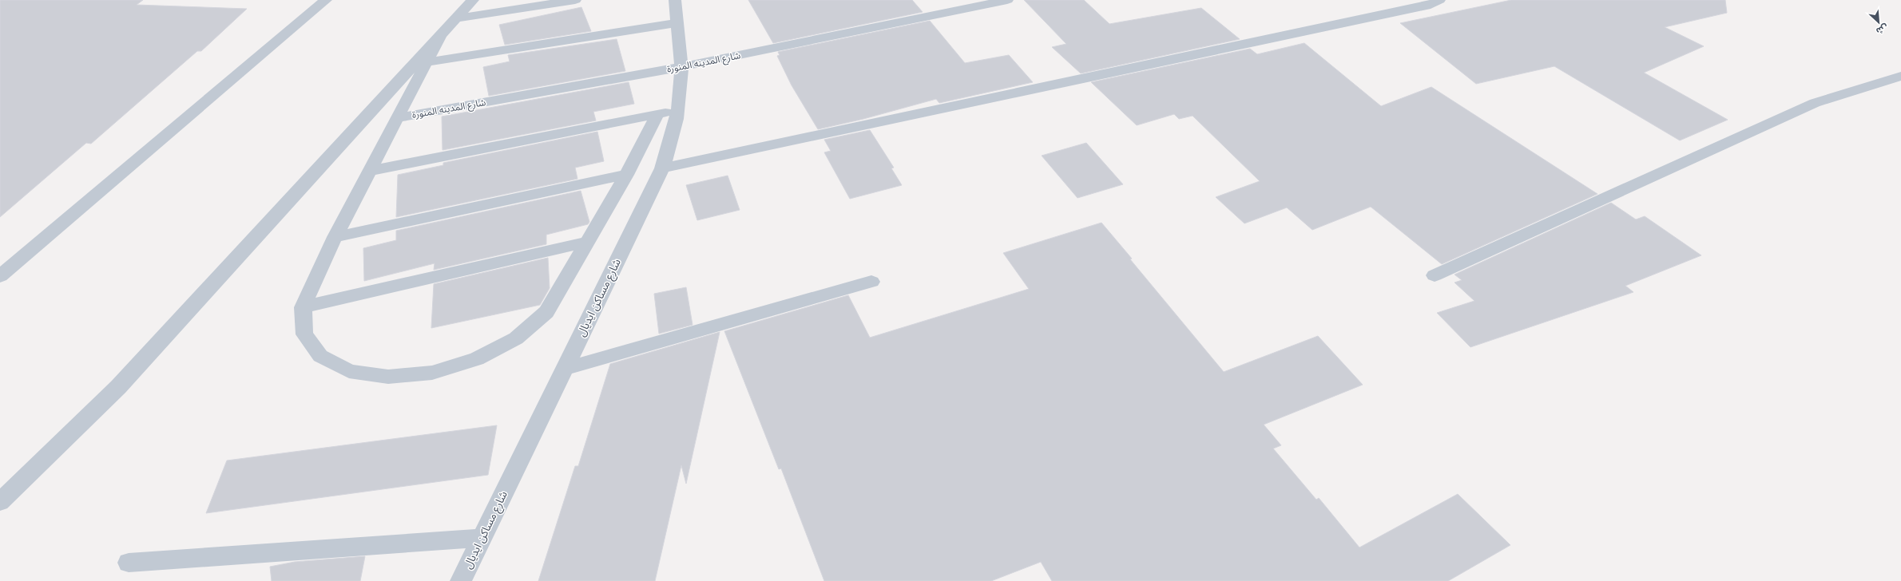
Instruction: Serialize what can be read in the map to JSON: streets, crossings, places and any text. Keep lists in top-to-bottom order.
{
  "streets": {
    "street": ["شارع المدينه المنورة", "شارع مساكن ايديال"]
  },
  "crossings": [
    ["شارع المدينه المنورة", "شارع مساكن ايديال"]
  ],
  "north": "bottom right"
}
